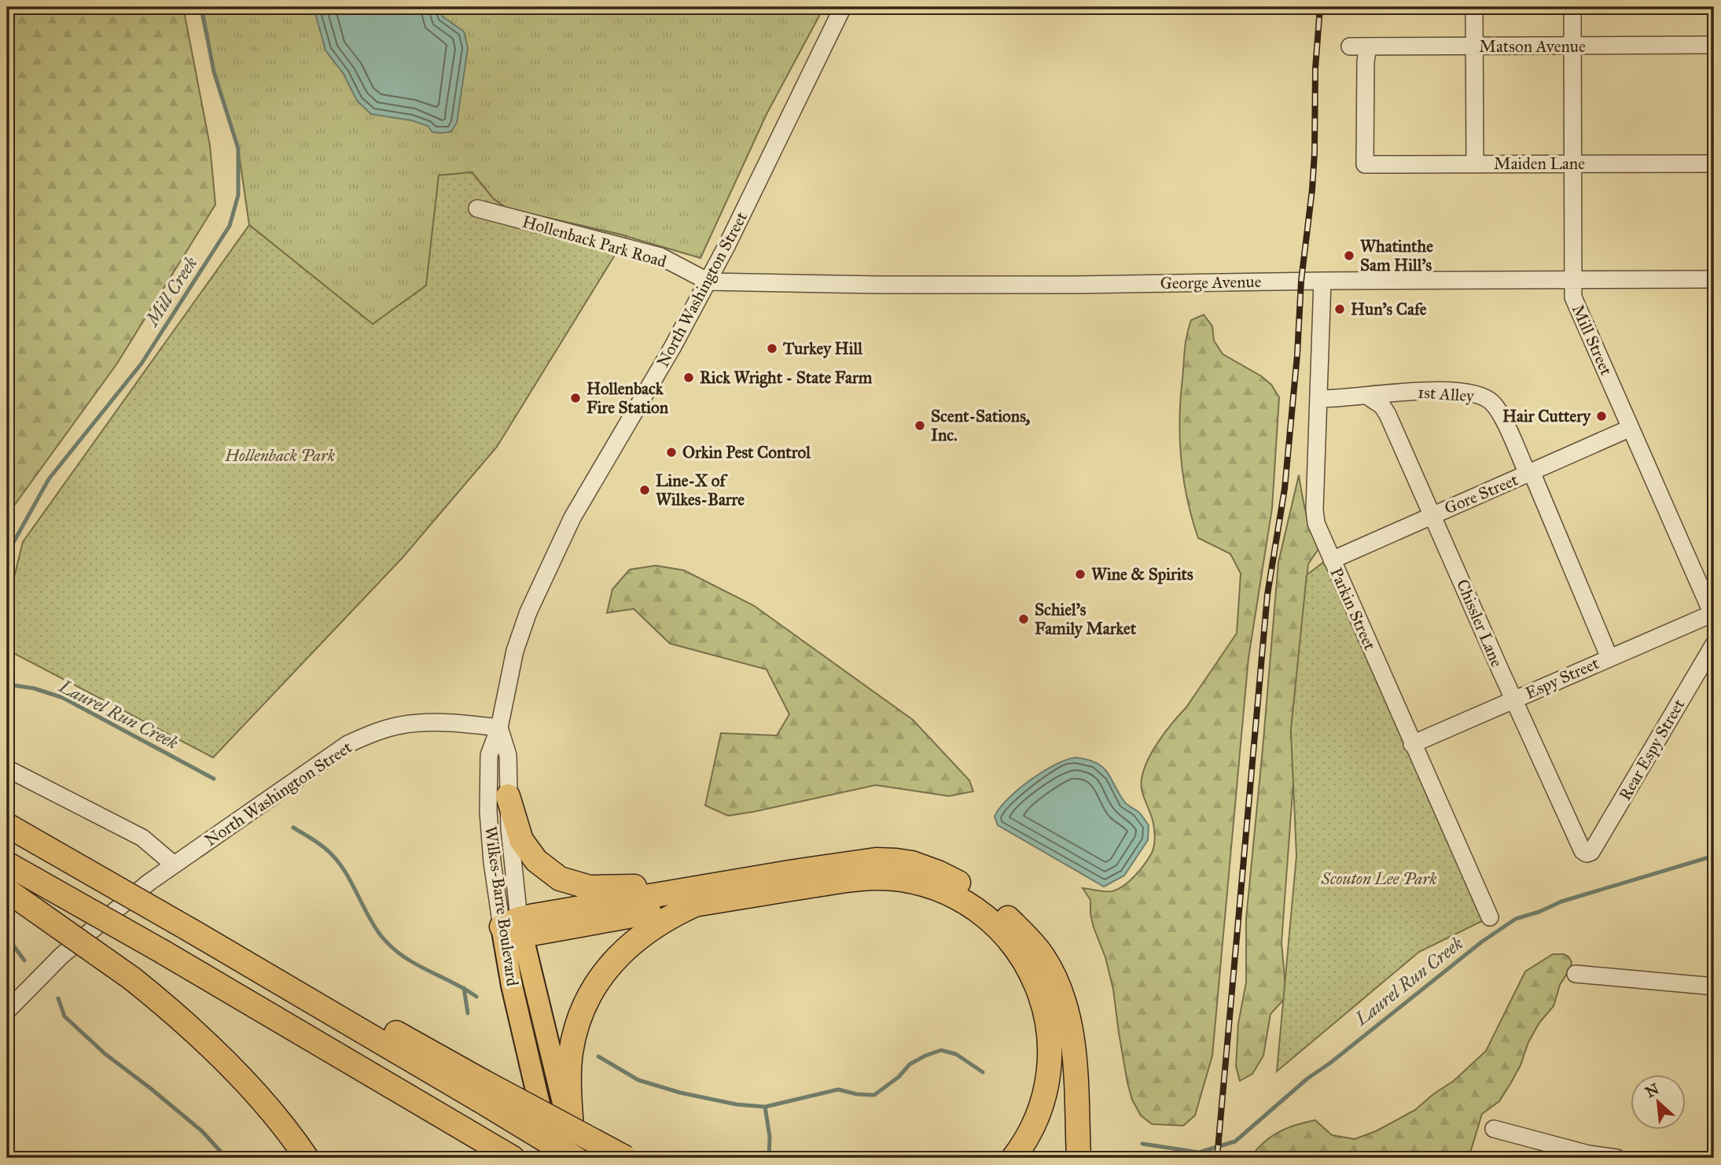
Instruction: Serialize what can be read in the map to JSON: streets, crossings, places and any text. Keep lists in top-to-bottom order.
{
  "streets": {
    "main road": ["Wilkes-Barre Boulevard"],
    "street": [
      "Matson Avenue",
      "Maiden Lane",
      "Hollenback Park Road",
      "George Avenue",
      "North Washington Street",
      "Mill Street",
      "1st Alley",
      "Gore Street",
      "Parkin Street",
      "Chissler Lane",
      "Espy Street",
      "Rear Espy Street"
    ]
  },
  "crossings": [
    ["Matson Avenue", "Maiden Lane"],
    ["Matson Avenue", "Mill Street"],
    ["Maiden Lane", "Mill Street"],
    ["Hollenback Park Road", "George Avenue"],
    ["Hollenback Park Road", "North Washington Street"],
    ["George Avenue", "North Washington Street"],
    ["George Avenue", "Mill Street"],
    ["George Avenue", "Parkin Street"],
    ["North Washington Street", "Wilkes-Barre Boulevard"],
    ["Mill Street", "Gore Street"],
    ["Mill Street", "Espy Street"],
    ["1st Alley", "Gore Street"],
    ["1st Alley", "Parkin Street"],
    ["1st Alley", "Chissler Lane"],
    ["1st Alley", "Espy Street"],
    ["Gore Street", "Parkin Street"],
    ["Gore Street", "Chissler Lane"],
    ["Parkin Street", "Espy Street"],
    ["Chissler Lane", "Espy Street"],
    ["Chissler Lane", "Rear Espy Street"]
  ],
  "water": ["Mill Creek", "Laurel Run Creek"],
  "parks": ["Hollenback Park", "Scouton Lee Park"],
  "places": [
    "Whatinthe Sam Hill's",
    "Hun's Cafe",
    "Turkey Hill",
    "Rick Wright - State Farm",
    "Hollenback Fire Station",
    "Hair Cuttery",
    "Scent-Sations, Inc.",
    "Orkin Pest Control",
    "Line-X of Wilkes-Barre",
    "Wine & Spirits",
    "Schiel's Family Market"
  ],
  "north": "top left"
}
